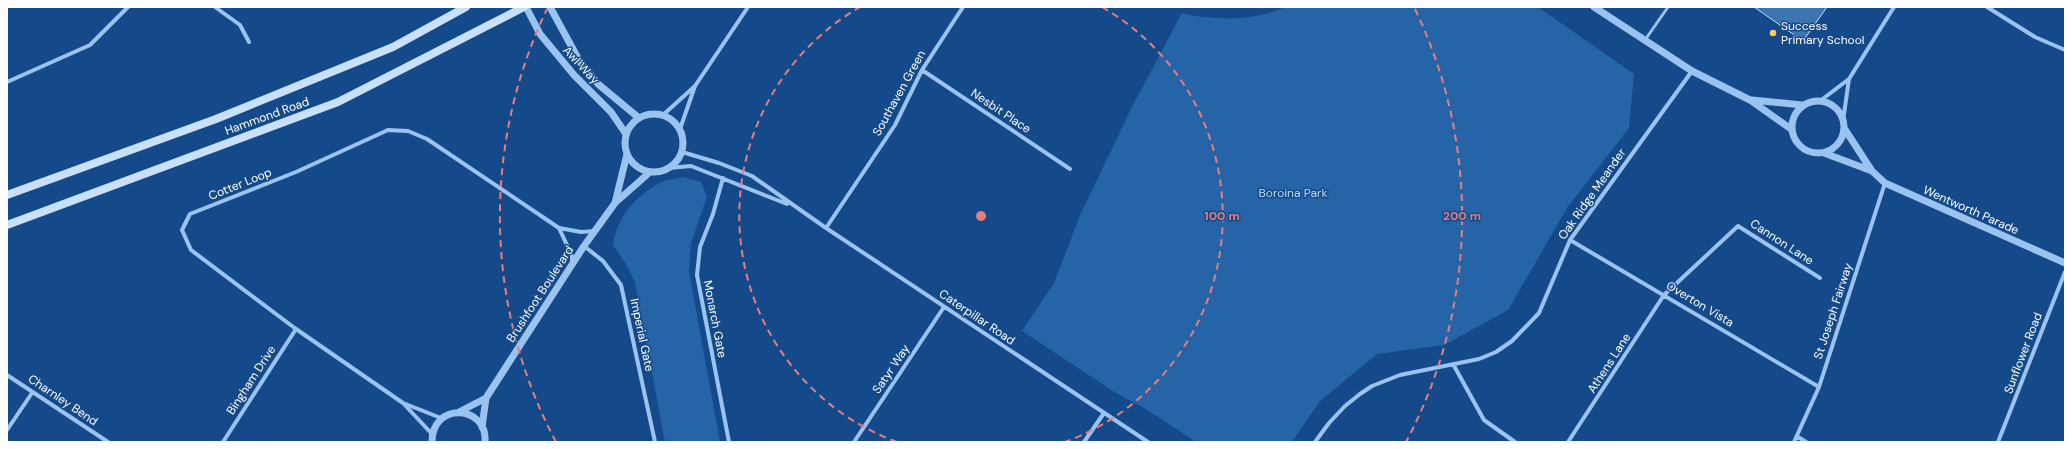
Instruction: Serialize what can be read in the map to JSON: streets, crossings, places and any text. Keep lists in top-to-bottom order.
{
  "streets": {
    "main road": ["Hammond Road"],
    "street": [
      "Awl Way",
      "Southaven Green",
      "Nesbit Place",
      "Cotter Loop",
      "Oak Ridge Meander",
      "Wentworth Parade",
      "Cannon Lane",
      "Brushfoot Boulevard",
      "Overton Vista",
      "St Joseph Fairway",
      "Caterpillar Road",
      "Monarch Gate",
      "Imperial Gate",
      "Sunflower Road",
      "Athens Lane",
      "Satyr Way",
      "Bingham Drive",
      "Charnley Bend"
    ]
  },
  "crossings": [
    ["Awl Way", "Hammond Road"],
    ["Awl Way", "Brushfoot Boulevard"],
    ["Awl Way", "Caterpillar Road"],
    ["Southaven Green", "Nesbit Place"],
    ["Southaven Green", "Caterpillar Road"],
    ["Cotter Loop", "Brushfoot Boulevard"],
    ["Cotter Loop", "Bingham Drive"],
    ["Oak Ridge Meander", "Overton Vista"],
    ["Wentworth Parade", "St Joseph Fairway"],
    ["Cannon Lane", "Overton Vista"],
    ["Cannon Lane", "Athens Lane"],
    ["Brushfoot Boulevard", "Caterpillar Road"],
    ["Brushfoot Boulevard", "Imperial Gate"],
    ["Overton Vista", "St Joseph Fairway"],
    ["Overton Vista", "Athens Lane"],
    ["Caterpillar Road", "Monarch Gate"],
    ["Caterpillar Road", "Satyr Way"]
  ],
  "parks": ["Boroina Park"],
  "places": ["Success Primary School"],
  "rings": ["100 m", "200 m"]
}
